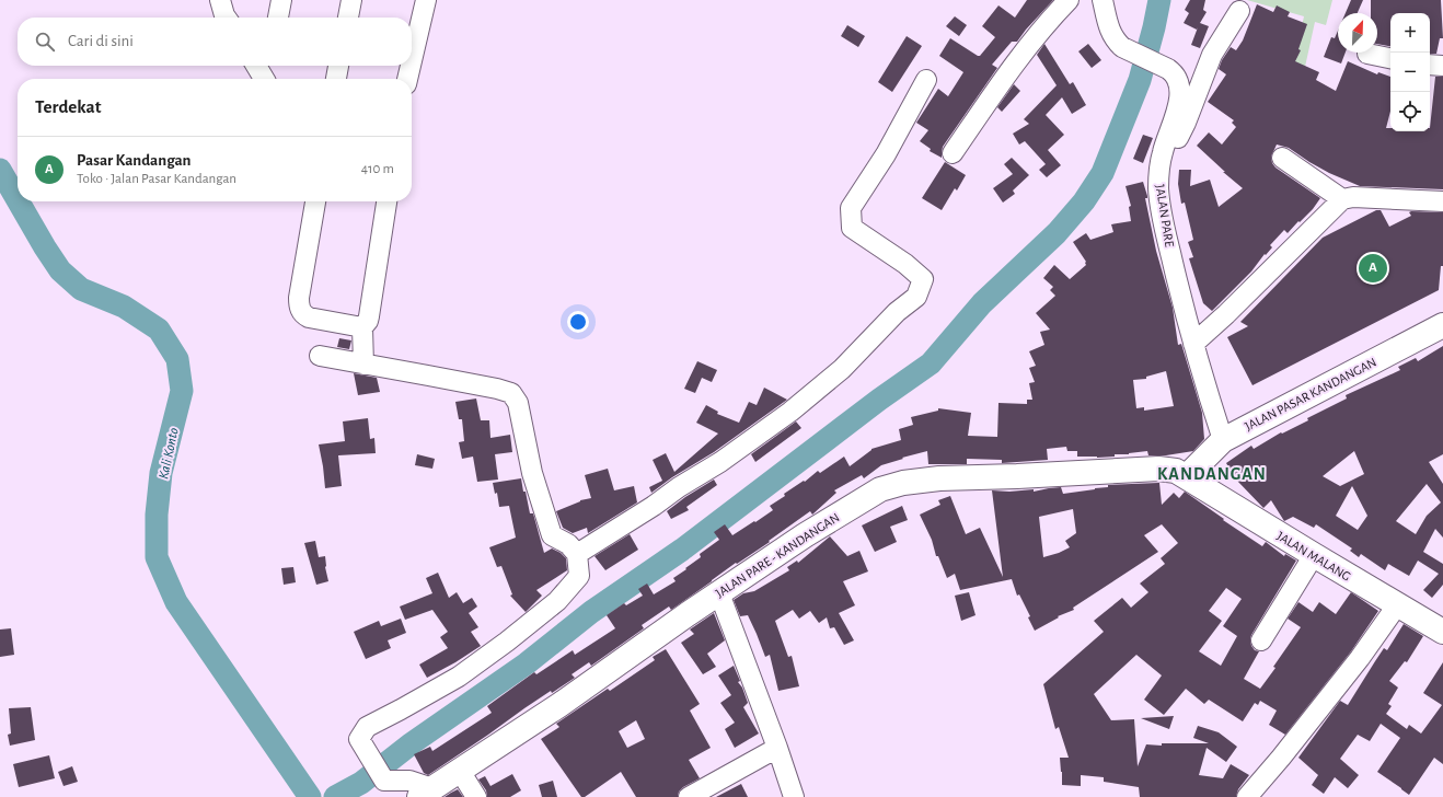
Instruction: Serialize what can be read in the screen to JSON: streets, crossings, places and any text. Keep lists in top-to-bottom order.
{
  "streets": {
    "main road": ["JALAN PASAR KANDANGAN", "JALAN PARE - KANDANGAN", "JALAN MALANG"],
    "street": ["JALAN PARE"]
  },
  "crossings": [
    ["JALAN PARE", "JALAN PASAR KANDANGAN"],
    ["JALAN PASAR KANDANGAN", "JALAN PARE - KANDANGAN"],
    ["JALAN PASAR KANDANGAN", "JALAN MALANG"],
    ["JALAN PARE - KANDANGAN", "JALAN MALANG"]
  ],
  "districts": ["KANDANGAN"],
  "water": ["Kali Konto"],
  "north": "top right",
  "page": {
    "map_buttons": ["+", "−"],
    "search": "Cari di sini",
    "heading": "Terdekat",
    "list": [
      {
        "mark": "A",
        "name": "Pasar Kandangan",
        "note": "Toko · Jalan Pasar Kandangan",
        "value": "410 m"
      }
    ],
    "pins": "A"
  }
}
